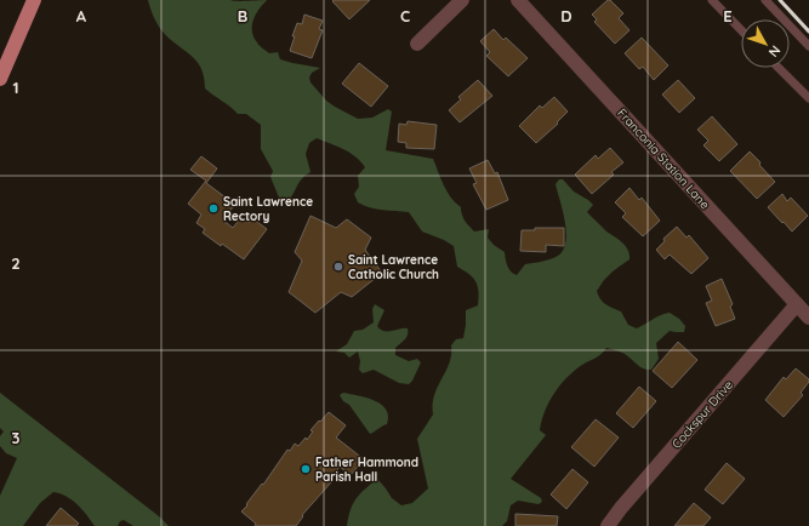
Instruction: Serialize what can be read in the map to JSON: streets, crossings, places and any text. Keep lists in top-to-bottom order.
{
  "streets": {
    "street": ["Franconia Station Lane", "Cockspur Drive"]
  },
  "crossings": [
    ["Franconia Station Lane", "Cockspur Drive"]
  ],
  "places": ["Saint Lawrence Rectory", "Saint Lawrence Catholic Church", "Father Hammond Parish Hall"],
  "north": "bottom right",
  "grid": {
    "columns": [
      "A",
      "B",
      "C",
      "D",
      "E"
    ],
    "rows": ["1", "2", "3"]
  }
}
